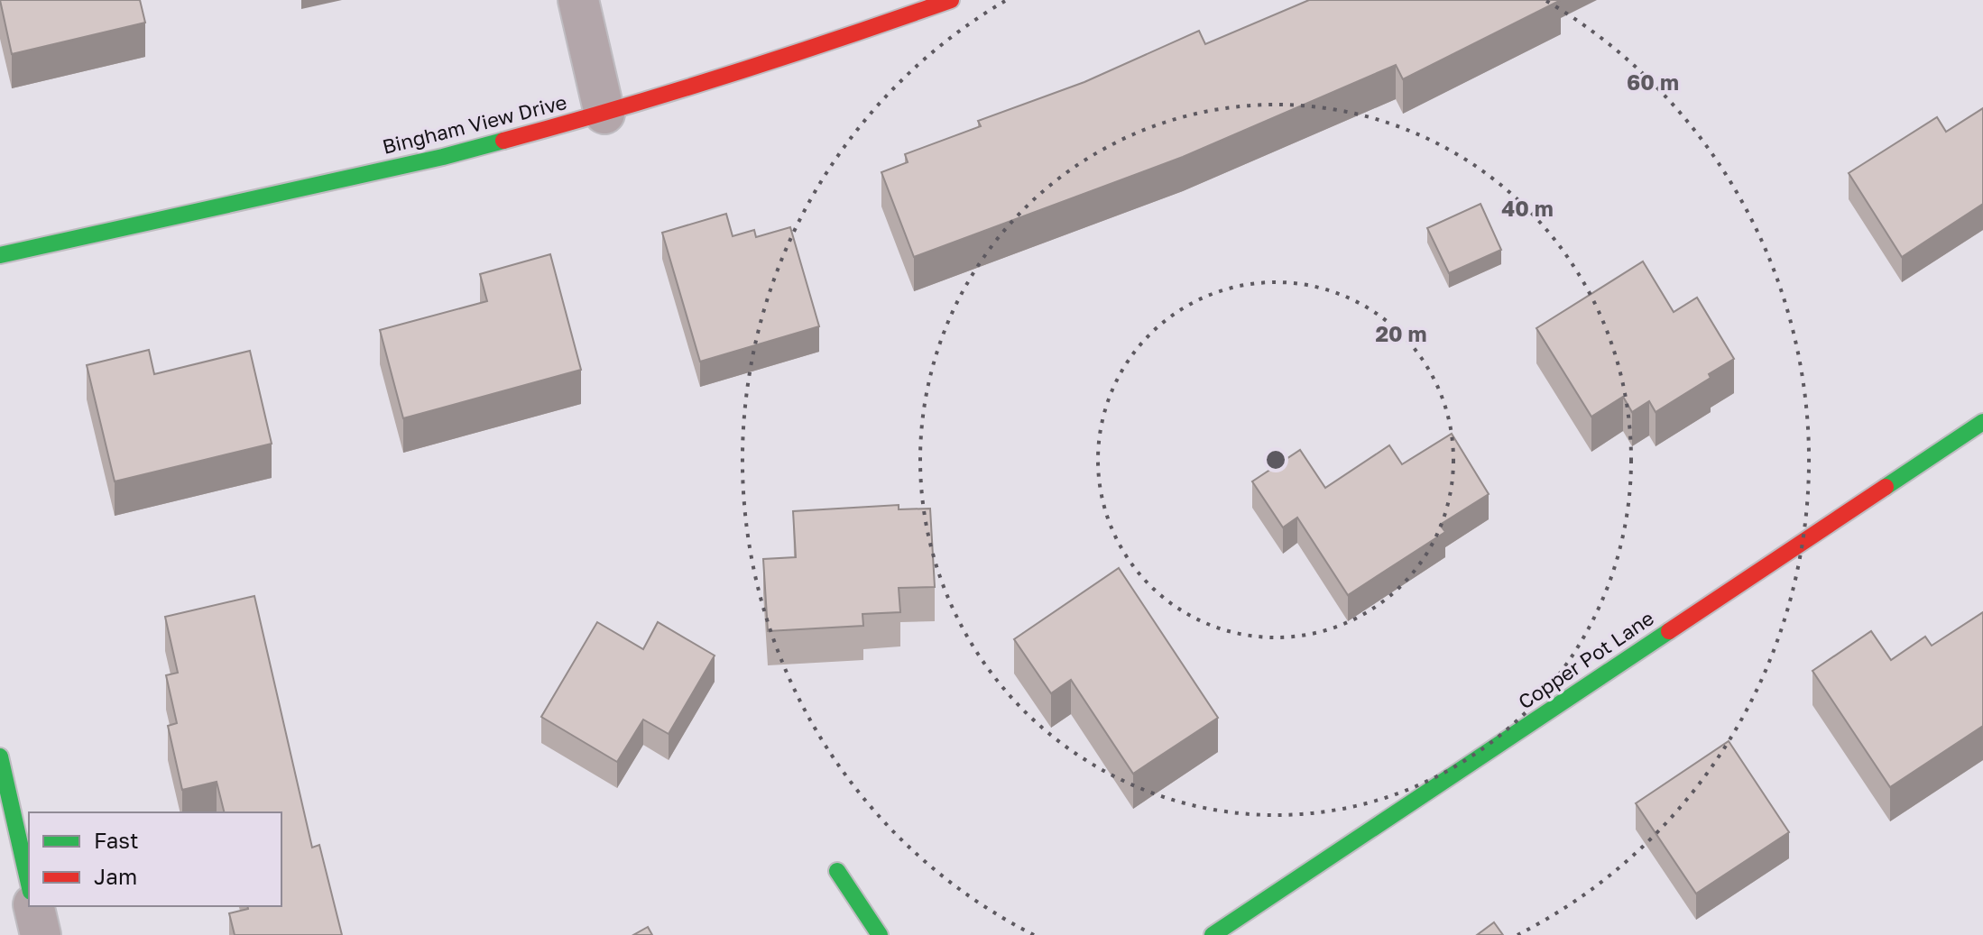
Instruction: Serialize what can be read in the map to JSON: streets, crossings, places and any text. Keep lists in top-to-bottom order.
{
  "streets": {
    "street": ["Bingham View Drive", "Copper Pot Lane"]
  },
  "legend": ["Fast", "Jam"],
  "rings": ["60 m", "40 m", "20 m"]
}
